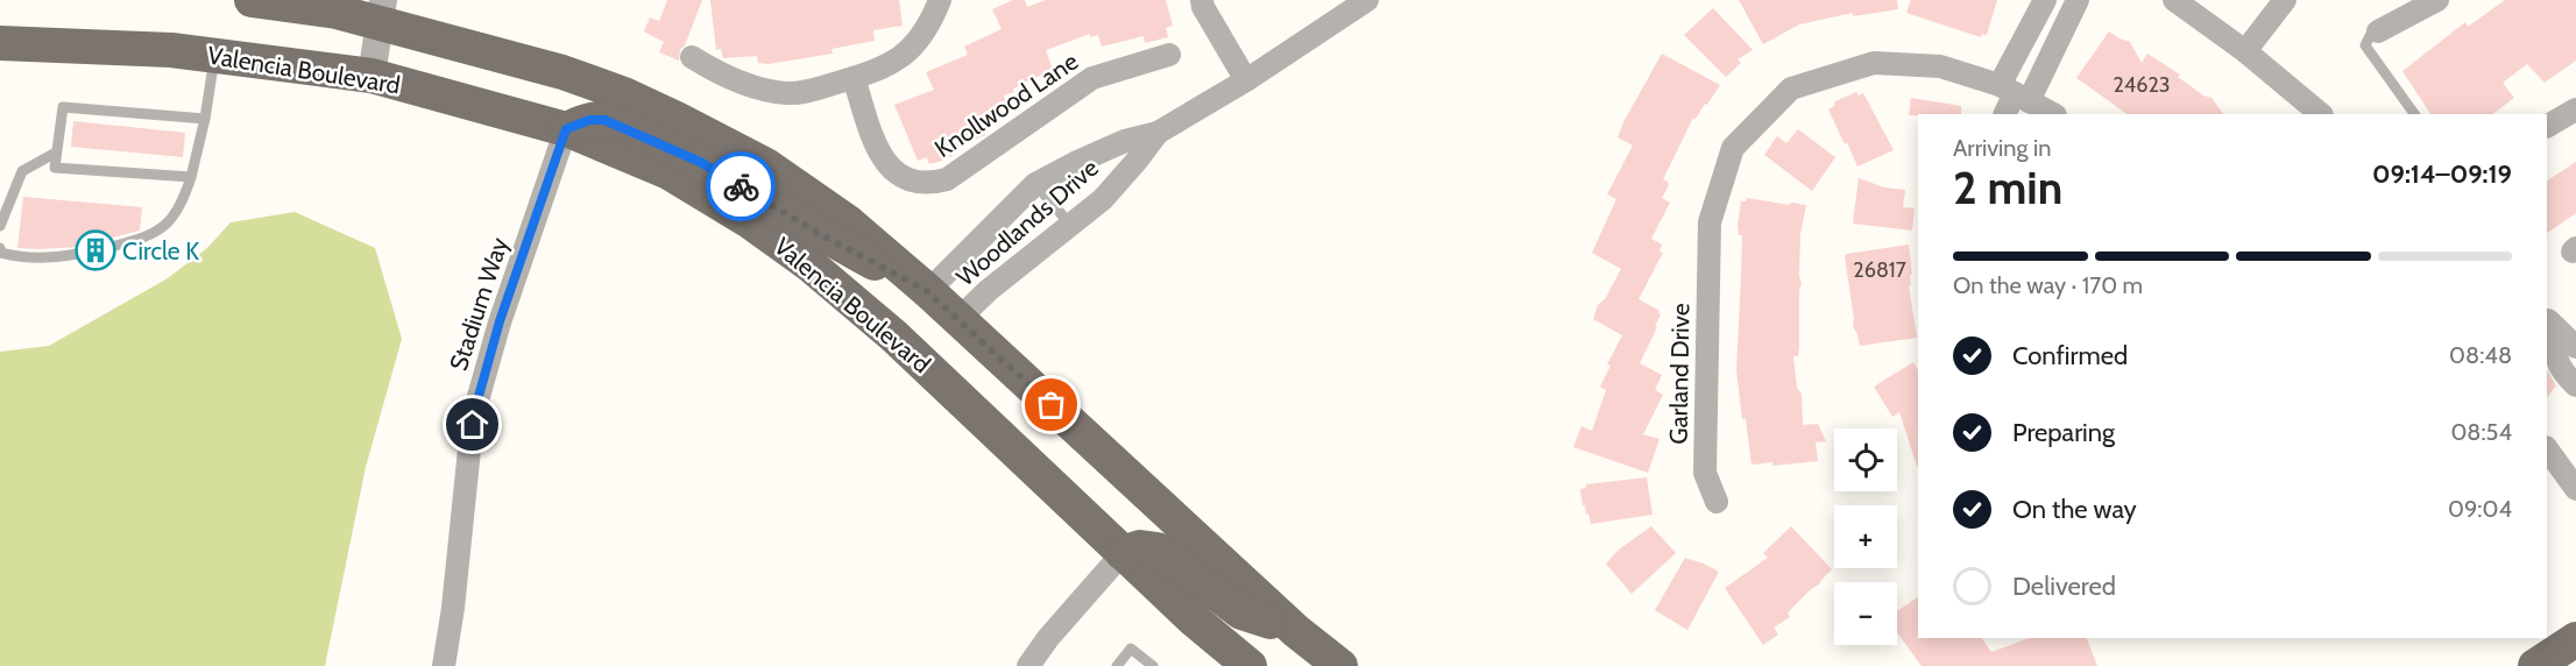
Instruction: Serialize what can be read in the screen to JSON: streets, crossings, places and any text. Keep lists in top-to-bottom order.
{
  "streets": {
    "main road": ["Valencia Boulevard"],
    "street": [
      "Knollwood Lane",
      "Woodlands Drive",
      "Stadium Way",
      "Garland Drive"
    ]
  },
  "crossings": [
    ["Valencia Boulevard", "Stadium Way"]
  ],
  "places": {
    "building": ["Circle K"]
  },
  "house_numbers": ["24623", "26817"],
  "page": {
    "heading": ["2 min", "Arriving in", "09:14–09:19"],
    "bar": "On the way · 170 m",
    "list": [
      ["Confirmed", "08:48"],
      ["Preparing", "08:54"],
      ["On the way", "09:04"],
      "Delivered"
    ],
    "map_buttons": ["+", "−"]
  }
}
